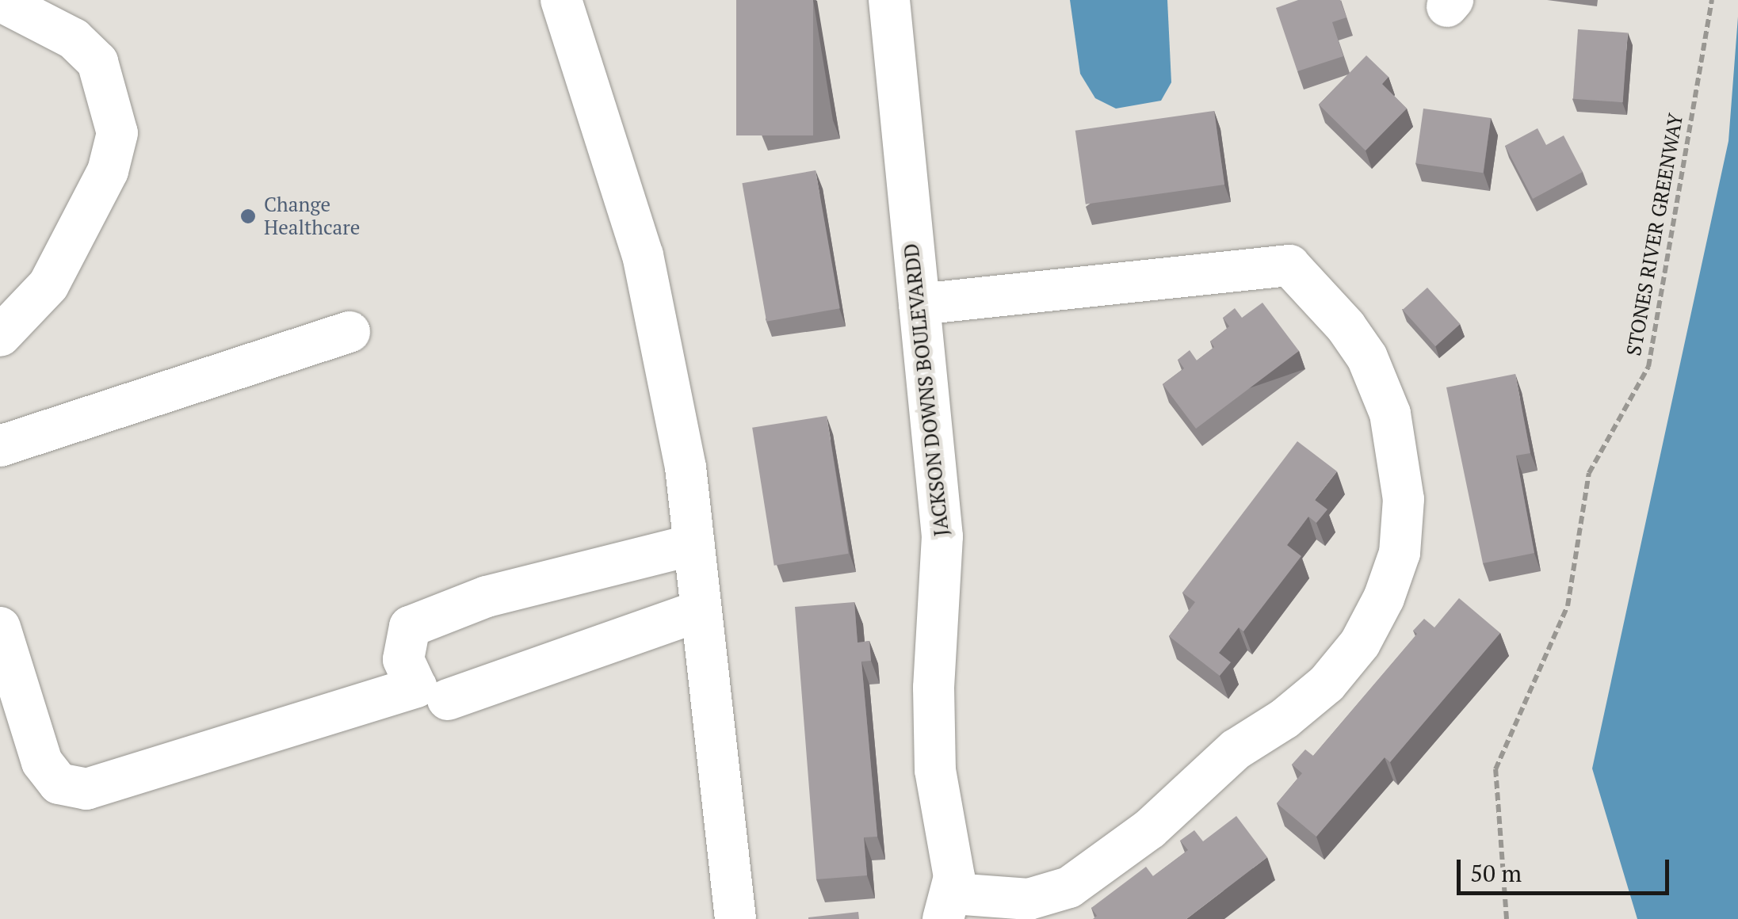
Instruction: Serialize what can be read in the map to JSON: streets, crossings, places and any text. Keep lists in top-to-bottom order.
{
  "streets": {
    "street": ["JACKSON DOWNS BOULEVARDD"],
    "path": ["STONES RIVER GREENWAY"]
  },
  "places": ["Change Healthcare"],
  "scale_bar": "50 m"
}
